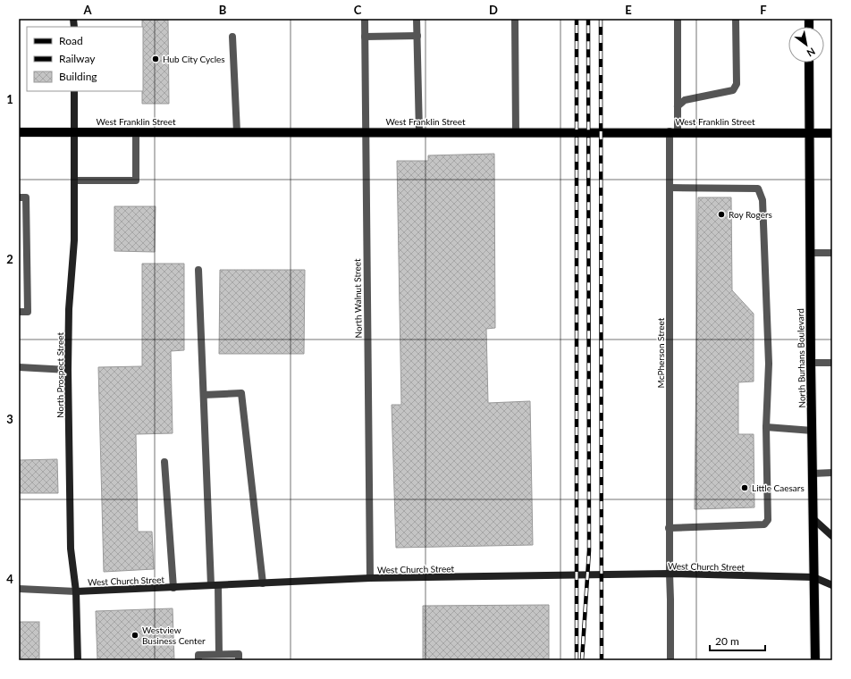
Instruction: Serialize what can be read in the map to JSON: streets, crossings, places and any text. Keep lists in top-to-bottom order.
{
  "streets": {
    "main road": ["West Franklin Street", "North Burhans Boulevard"],
    "street": [
      "North Walnut Street",
      "McPherson Street",
      "North Prospect Street",
      "West Church Street"
    ]
  },
  "crossings": [
    ["West Franklin Street", "North Walnut Street"],
    ["West Franklin Street", "McPherson Street"],
    ["West Franklin Street", "North Burhans Boulevard"],
    ["West Franklin Street", "North Prospect Street"],
    ["North Walnut Street", "West Church Street"],
    ["McPherson Street", "West Church Street"],
    ["North Burhans Boulevard", "West Church Street"],
    ["North Prospect Street", "West Church Street"]
  ],
  "places": [
    "Hub City Cycles",
    "Roy Rogers",
    "Little Caesars",
    "Westview Business Center"
  ],
  "legend": ["Road", "Railway", "Building"],
  "scale_bar": "20 m",
  "north": "bottom right",
  "grid": {
    "columns": [
      "A",
      "B",
      "C",
      "D",
      "E",
      "F"
    ],
    "rows": [
      "1",
      "2",
      "3",
      "4"
    ]
  }
}
